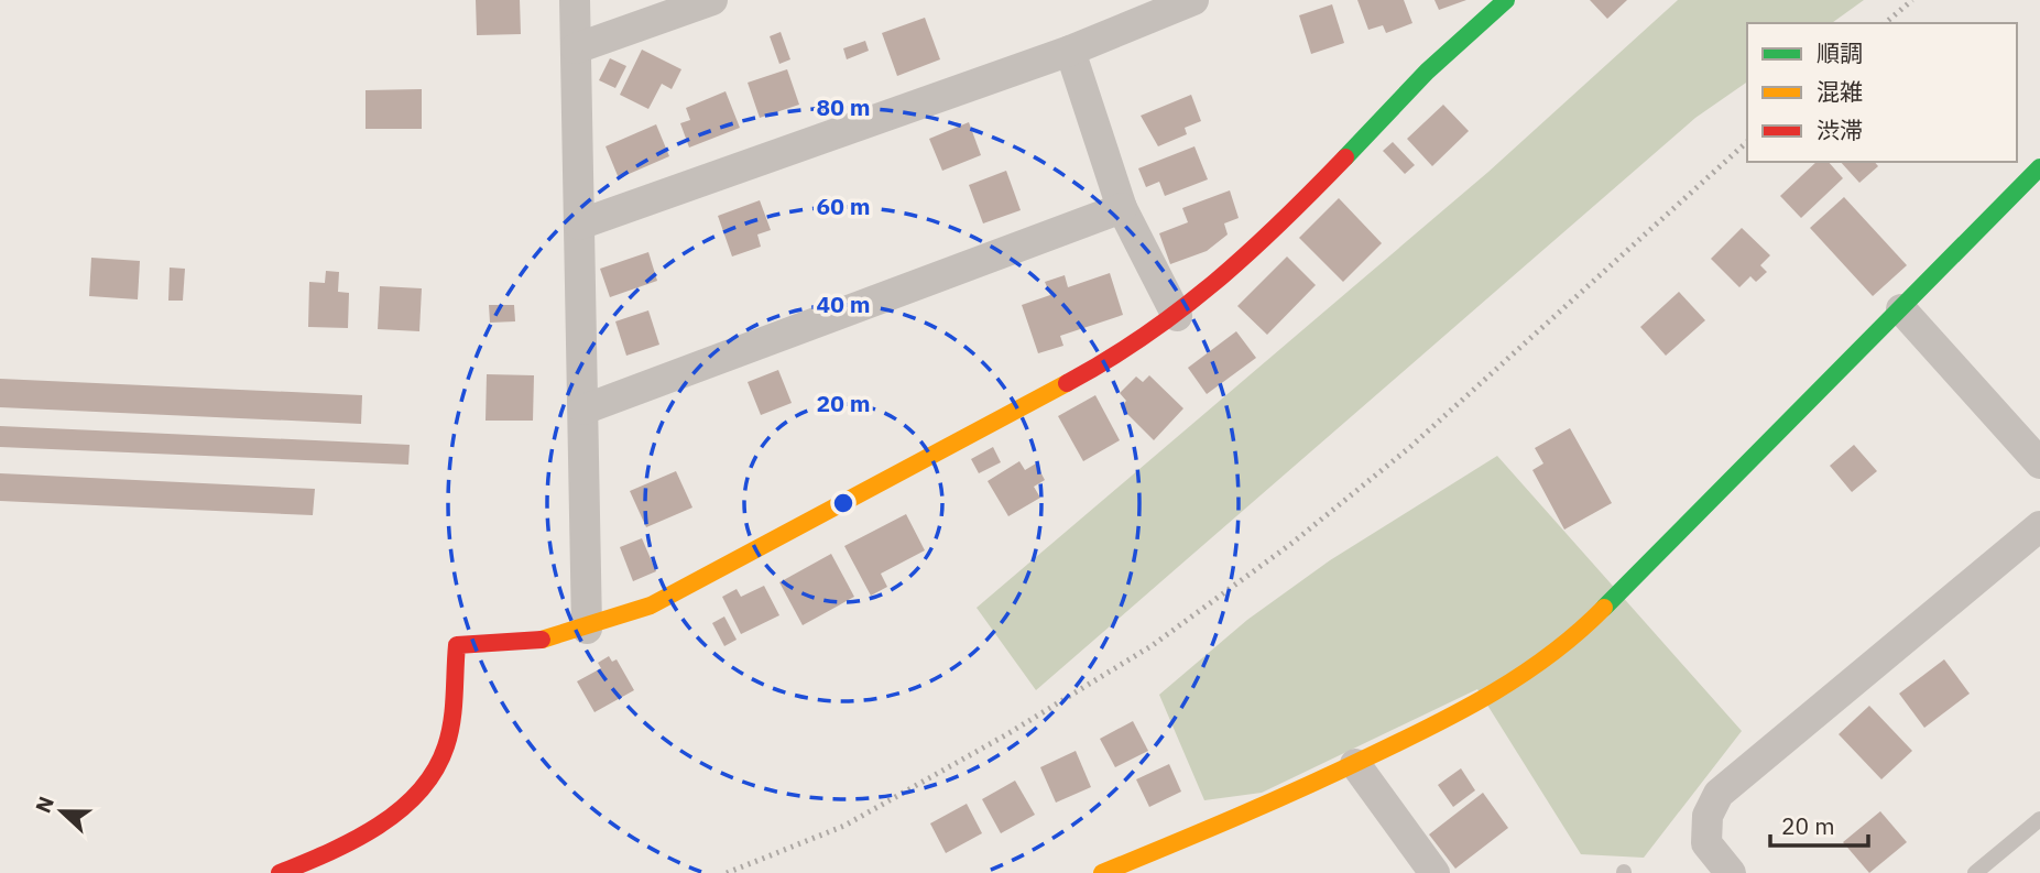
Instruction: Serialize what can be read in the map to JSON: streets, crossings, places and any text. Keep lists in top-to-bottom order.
{
  "legend": ["順調", "混雑", "渋滞"],
  "scale_bar": "20 m",
  "north": "left",
  "rings": [
    "80 m",
    "60 m",
    "40 m",
    "20 m"
  ]
}
